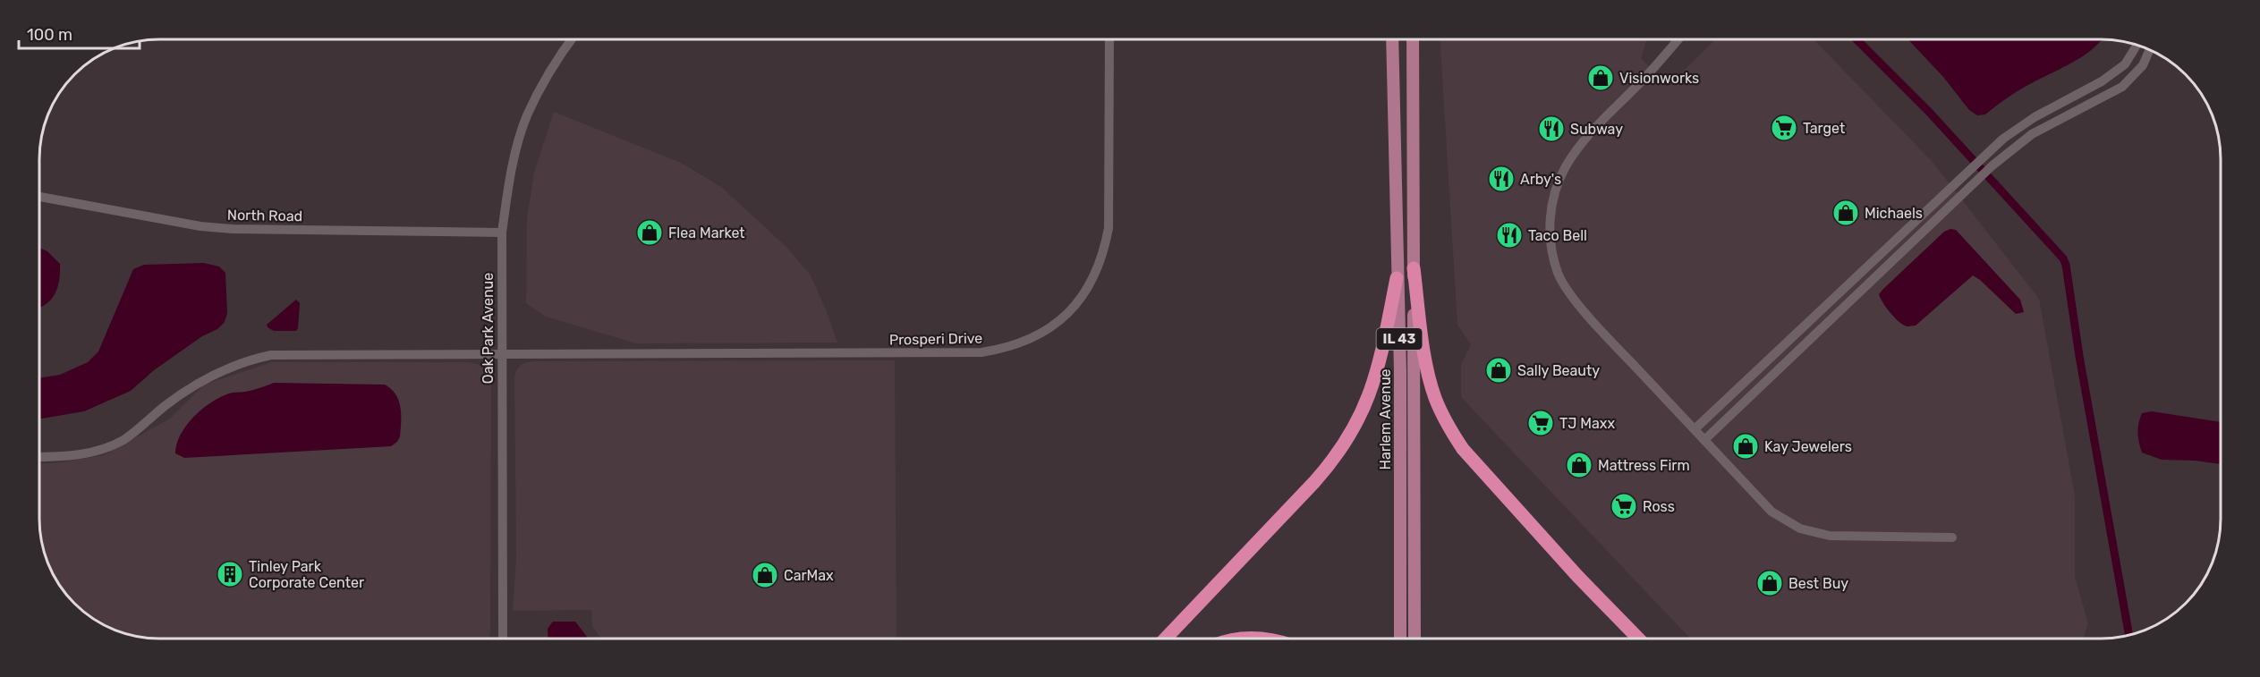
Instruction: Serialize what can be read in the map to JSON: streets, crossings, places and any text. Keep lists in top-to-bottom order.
{
  "streets": {
    "main road": ["IL 43", "Harlem Avenue"],
    "street": ["North Road", "Oak Park Avenue", "Prosperi Drive"]
  },
  "crossings": [
    ["North Road", "Oak Park Avenue"],
    ["Oak Park Avenue", "Prosperi Drive"]
  ],
  "places": {
    "shop": [
      "Visionworks",
      "Michaels",
      "Flea Market",
      "Sally Beauty",
      "Kay Jewelers",
      "Mattress Firm",
      "CarMax",
      "Best Buy"
    ],
    "supermarket": ["Target", "TJ Maxx", "Ross"],
    "restaurant": ["Subway", "Arby's", "Taco Bell"],
    "building": ["Tinley Park Corporate Center"]
  },
  "scale_bar": "100 m"
}
